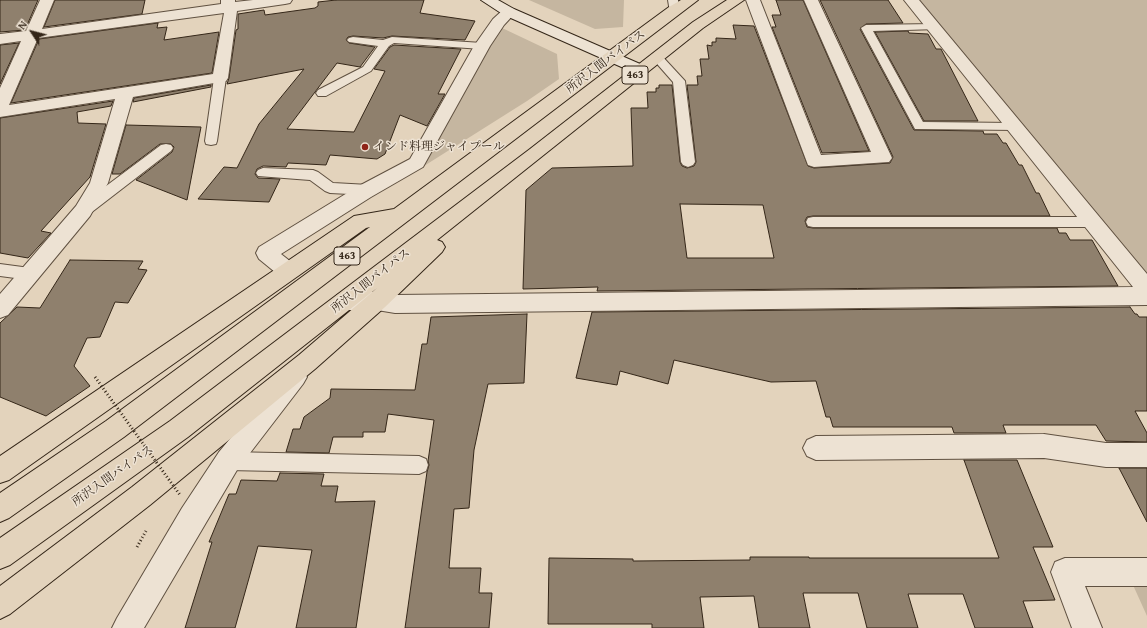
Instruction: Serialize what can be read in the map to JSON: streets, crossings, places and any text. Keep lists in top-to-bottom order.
{
  "streets": {
    "highway": ["所沢入間バイパス", "463"]
  },
  "crossings": [
    ["所沢入間バイパス", "463"]
  ],
  "places": ["インド料理ジャイプール"],
  "north": "top left"
}
